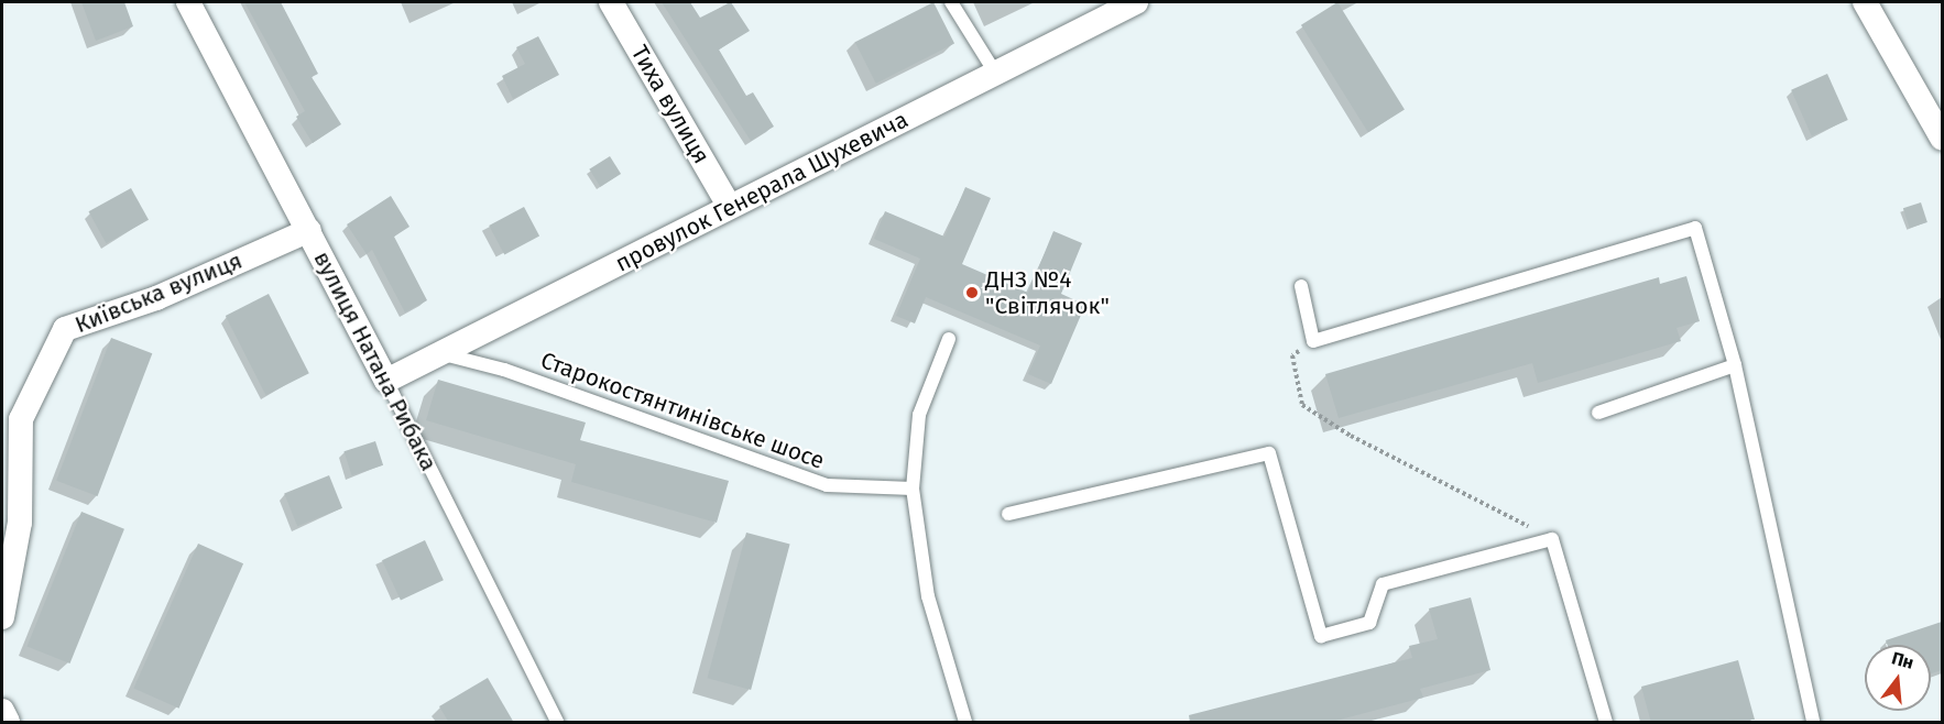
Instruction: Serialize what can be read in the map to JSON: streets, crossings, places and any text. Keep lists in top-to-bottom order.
{
  "streets": {
    "street": [
      "Тиха вулиця",
      "провулок Генерала Шухевича",
      "Київська вулиця",
      "вулиця Натана Рибака"
    ],
    "lane": ["Старокостянтинівське шосе"]
  },
  "crossings": [
    ["Тиха вулиця", "провулок Генерала Шухевича"],
    ["провулок Генерала Шухевича", "вулиця Натана Рибака"],
    ["провулок Генерала Шухевича", "Старокостянтинівське шосе"],
    ["Київська вулиця", "вулиця Натана Рибака"]
  ],
  "places": ["ДНЗ №4 \"Світлячок\""],
  "north": "top"
}
